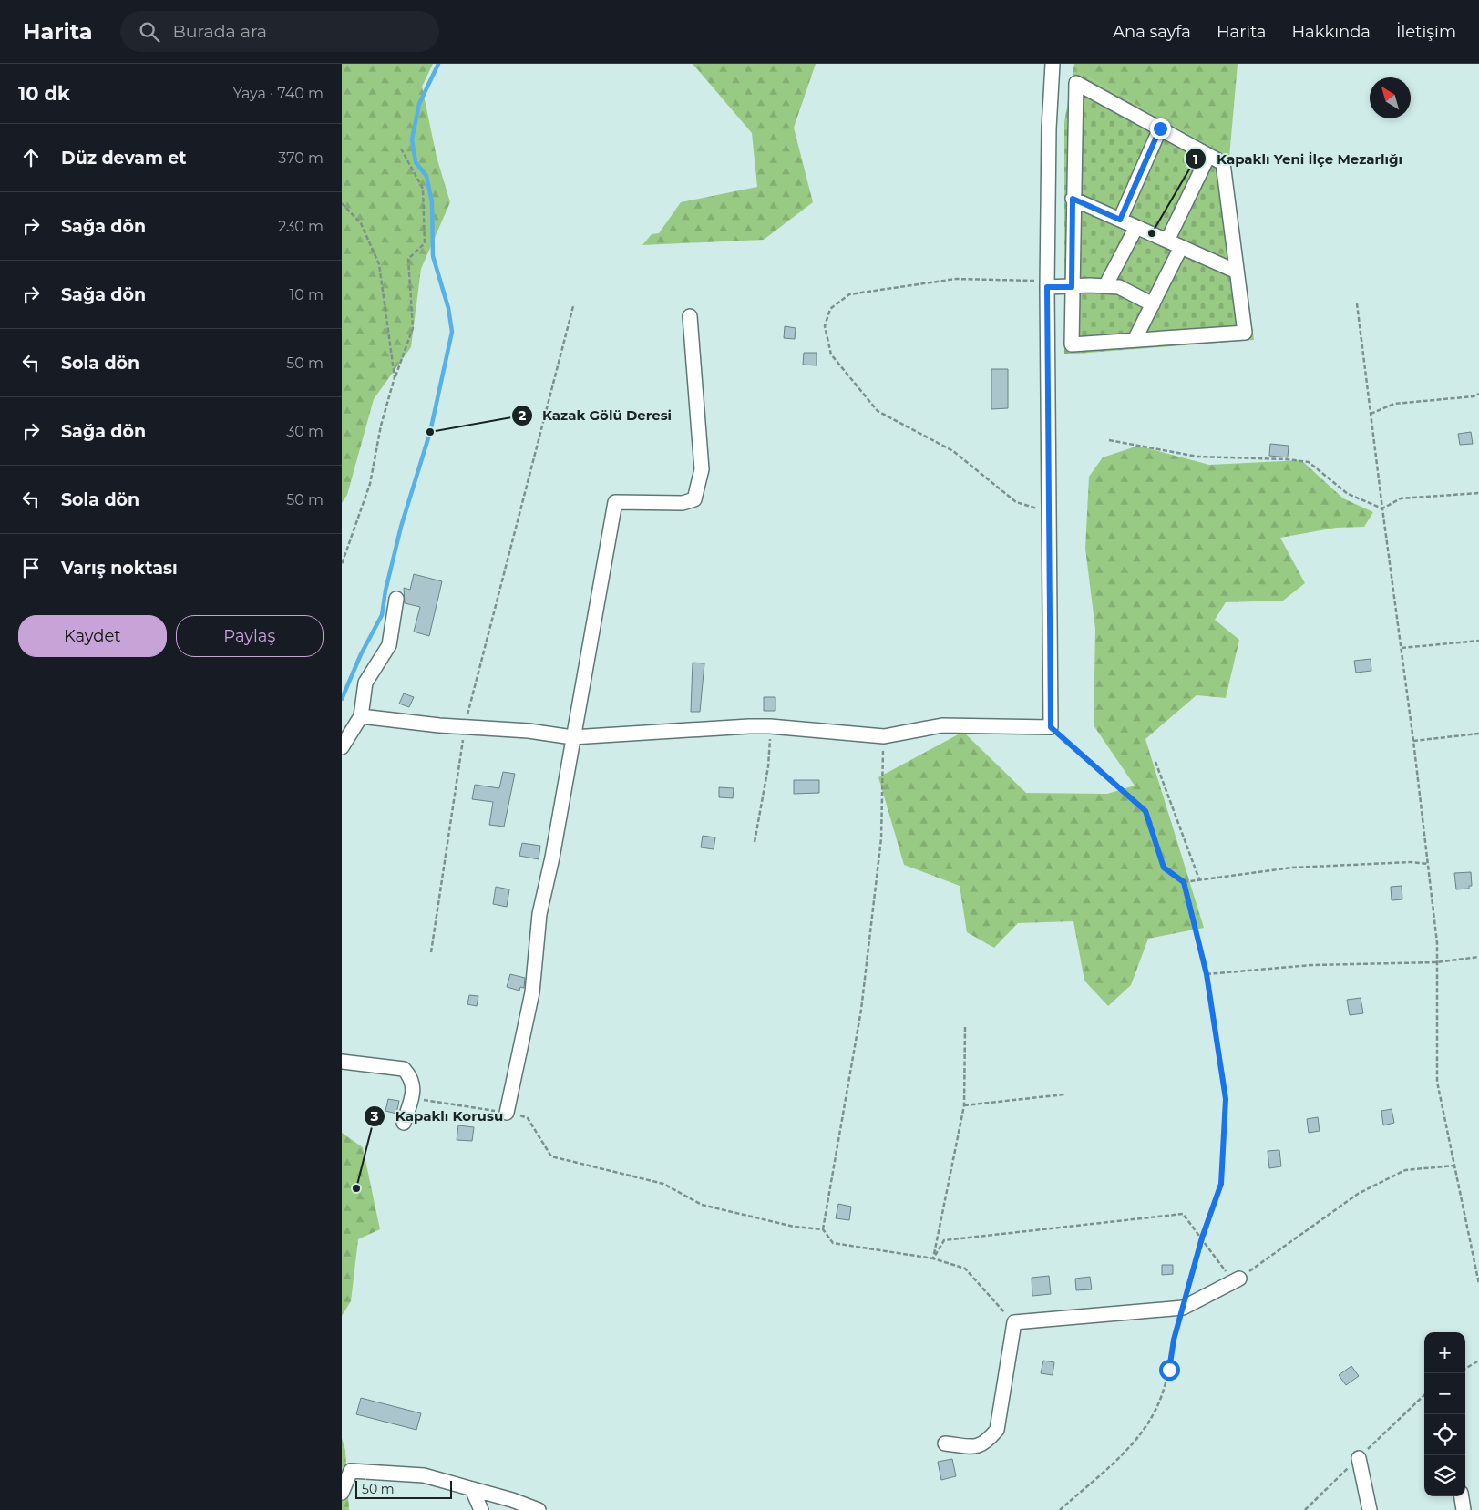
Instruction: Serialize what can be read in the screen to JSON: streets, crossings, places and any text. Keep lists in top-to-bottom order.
{
  "places": ["Kapaklı Yeni İlçe Mezarlığı", "Kazak Gölü Deresi", "Kapaklı Korusu"],
  "scale_bar": "50 m",
  "north": "top left",
  "page": {
    "header": "Harita",
    "search": "Burada ara",
    "nav": [
      "Ana sayfa",
      "Harita",
      "Hakkında",
      "İletişim"
    ],
    "heading": ["10 dk", "Yaya · 740 m"],
    "list": [
      ["Düz devam et", "370 m"],
      ["Sağa dön", "230 m"],
      ["Sağa dön", "10 m"],
      ["Sola dön", "50 m"],
      ["Sağa dön", "30 m"],
      ["Sola dön", "50 m"],
      "Varış noktası"
    ],
    "buttons": ["Kaydet", "Paylaş"],
    "map_buttons": ["+", "−"],
    "scale": "50 m"
  }
}
